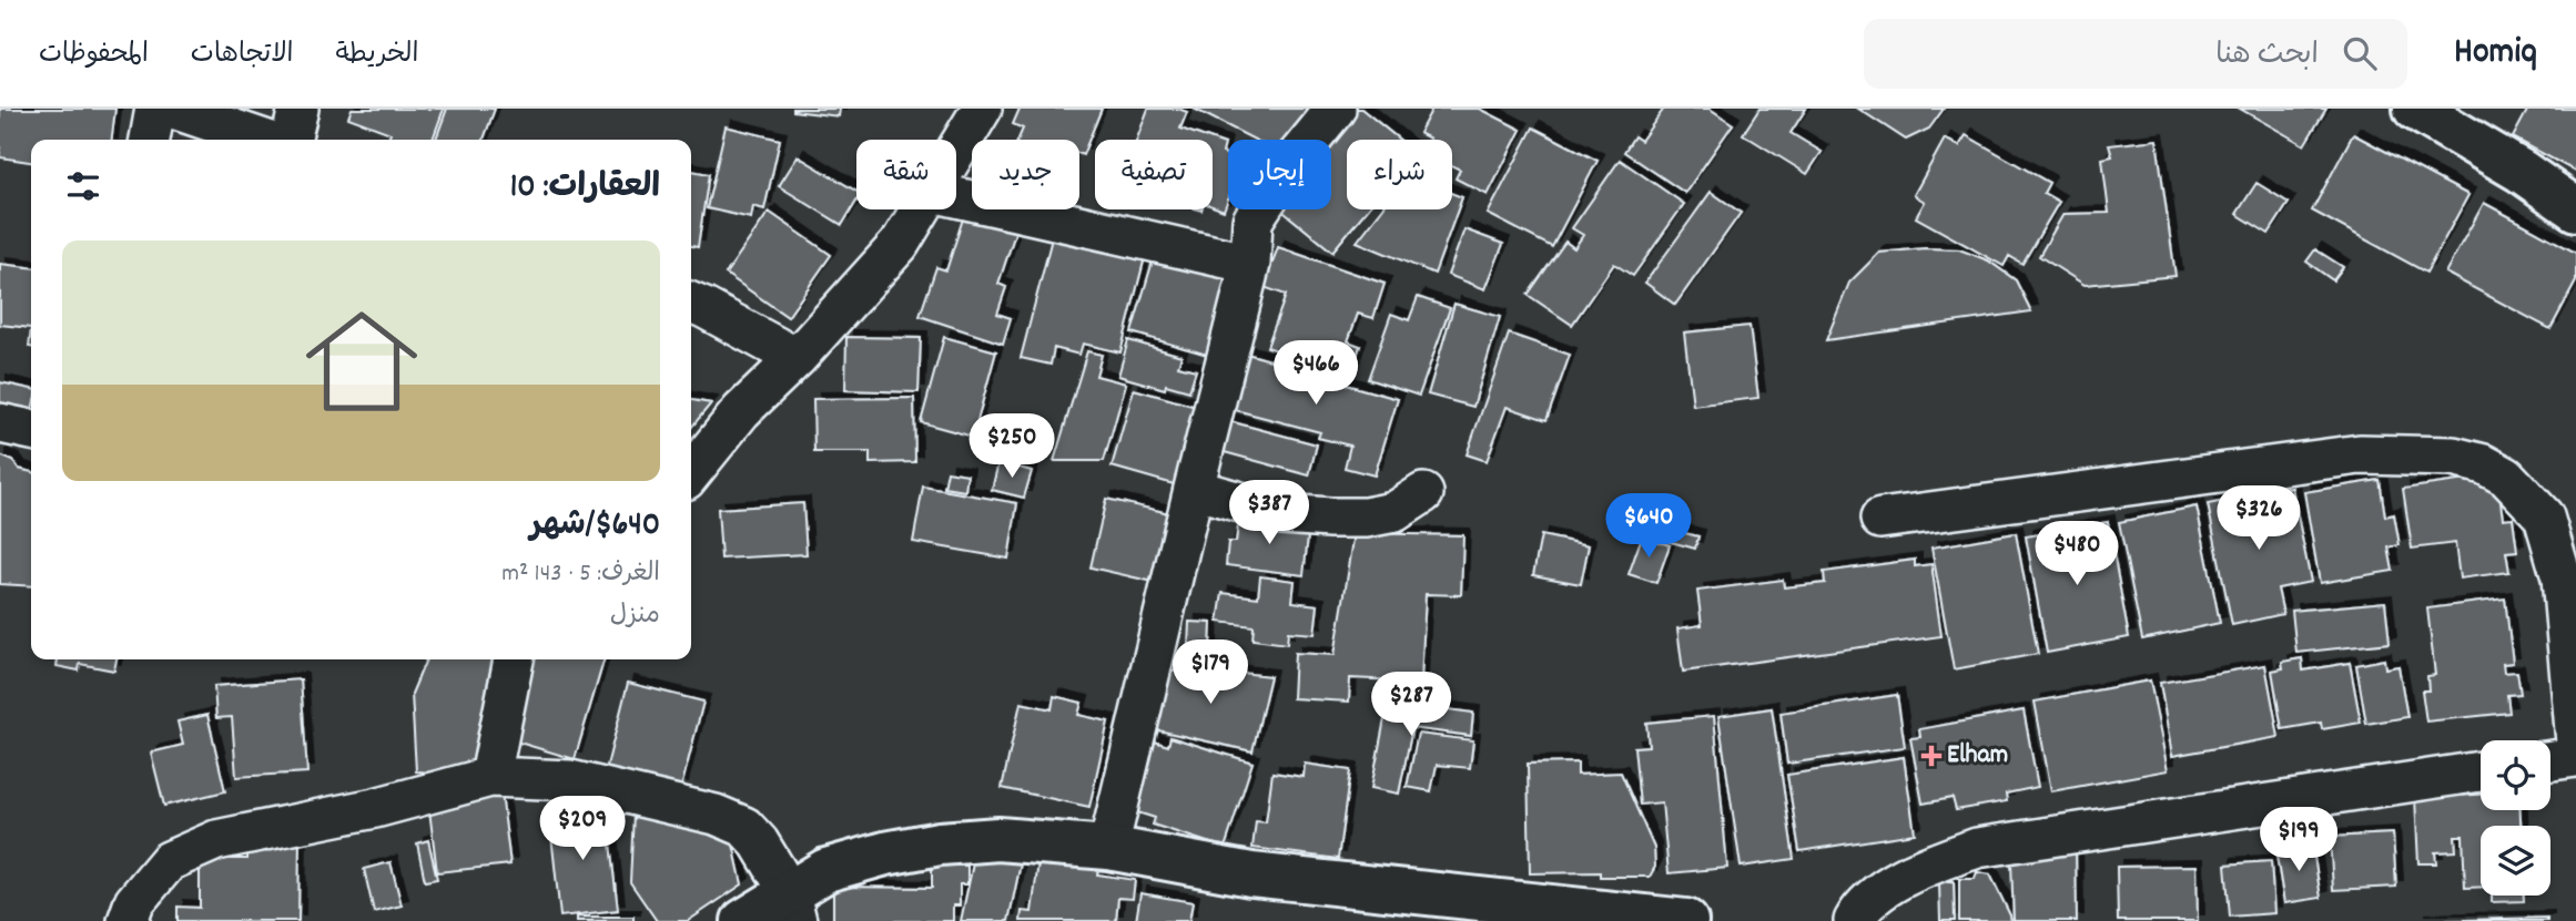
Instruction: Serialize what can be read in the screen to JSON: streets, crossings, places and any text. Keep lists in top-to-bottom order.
{
  "places": {
    "health": ["Elham"]
  },
  "page": {
    "header": "Homiq",
    "search": "ابحث هنا",
    "nav": ["الخريطة", "الاتجاهات", "المحفوظات"],
    "chip": [
      "شراء",
      "إيجار",
      "تصفية",
      "جديد",
      "شقة"
    ],
    "heading": "العقارات: 10",
    "list": [
      {
        "name": "$640/شهر",
        "note": "الغرف: 5 · 143 m² · منزل"
      }
    ],
    "price": [
      "$466",
      "$250",
      "$387",
      "$326",
      "$640",
      "$480",
      "$179",
      "$287",
      "$209",
      "$199"
    ]
  }
}
